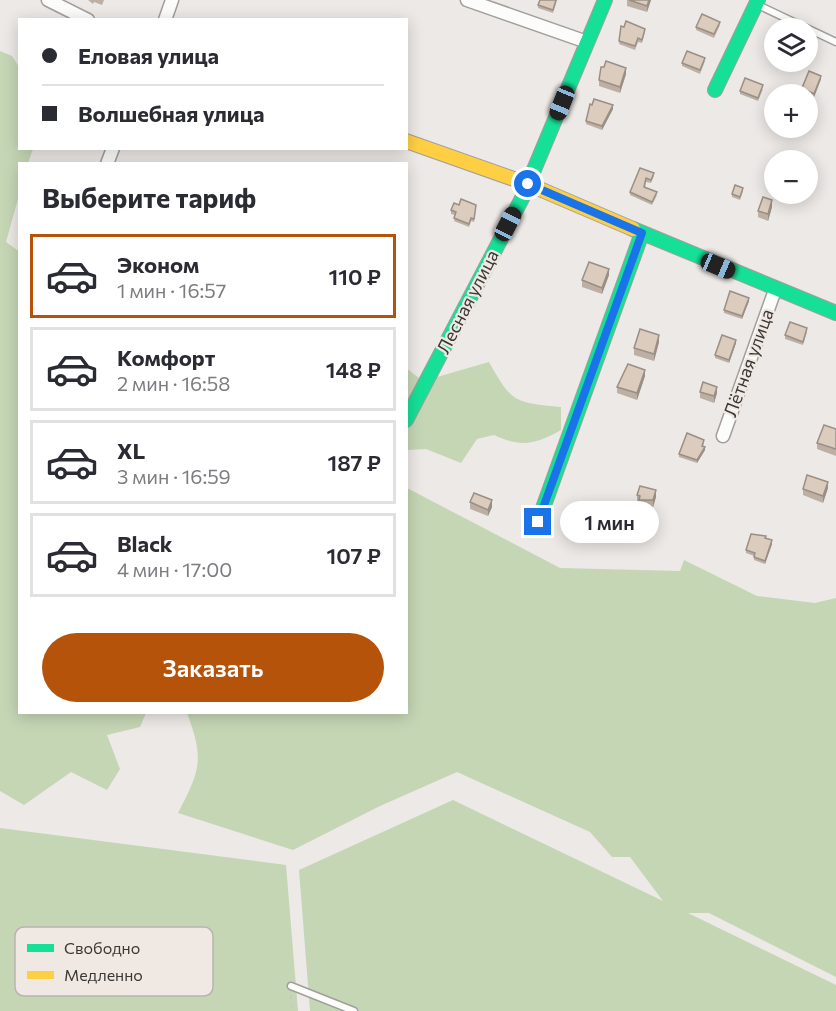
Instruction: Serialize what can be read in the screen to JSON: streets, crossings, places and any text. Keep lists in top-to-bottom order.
{
  "streets": {
    "street": ["Лесная улица", "Лётная улица"]
  },
  "legend": ["Свободно", "Медленно"],
  "page": {
    "map_buttons": ["+", "−"],
    "banner": ["Еловая улица", "Волшебная улица"],
    "heading": "Выберите тариф",
    "list": [
      {
        "name": "Эконом",
        "note": "1 мин · 16:57",
        "value": "110 ₽"
      },
      {
        "name": "Комфорт",
        "note": "2 мин · 16:58",
        "value": "148 ₽"
      },
      {
        "name": "XL",
        "note": "3 мин · 16:59",
        "value": "187 ₽"
      },
      {
        "name": "Black",
        "note": "4 мин · 17:00",
        "value": "107 ₽"
      }
    ],
    "bubble": "1 мин",
    "buttons": "Заказать"
  }
}
